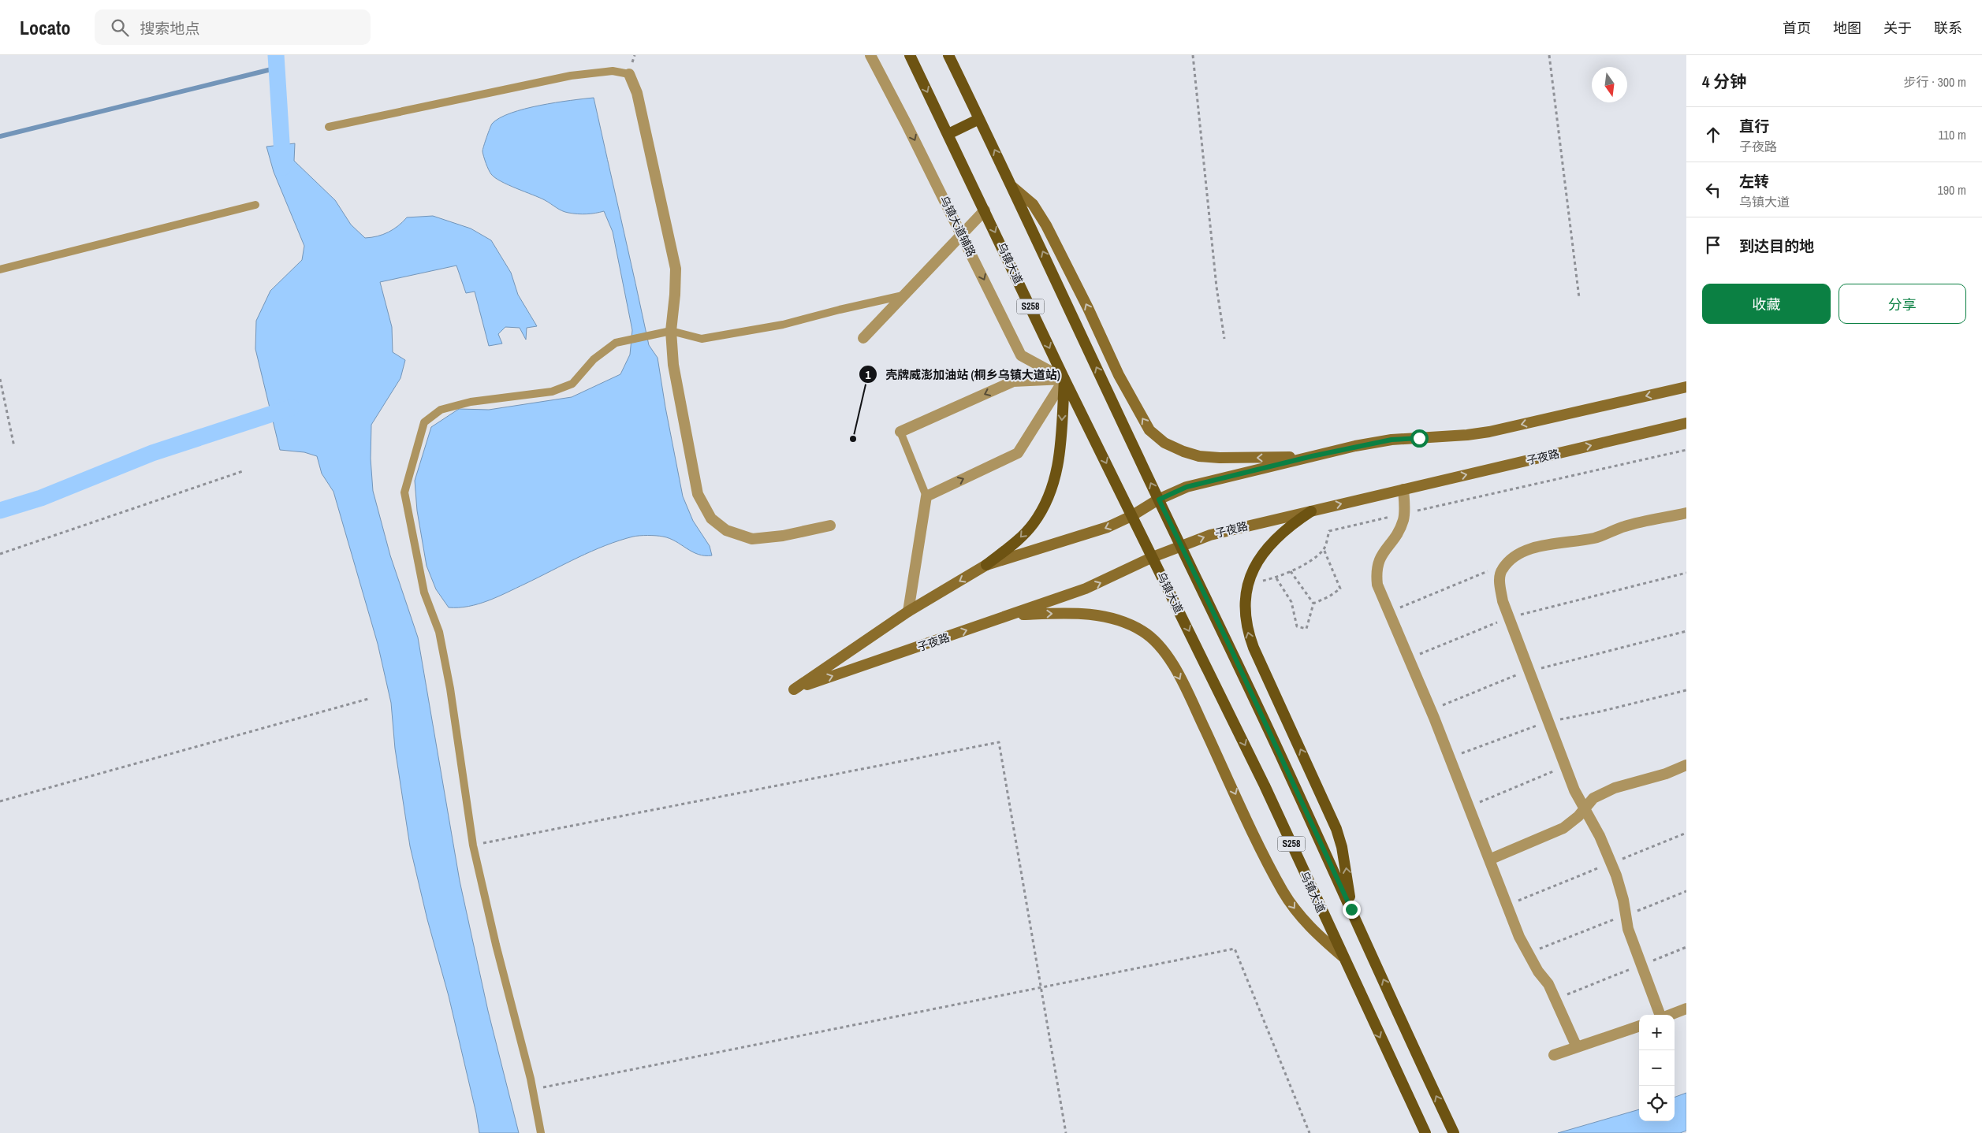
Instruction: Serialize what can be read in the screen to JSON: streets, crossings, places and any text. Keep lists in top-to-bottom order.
{
  "streets": {
    "main road": ["乌镇大道", "S258", "子夜路"],
    "street": ["乌镇大道辅路"]
  },
  "crossings": [
    ["乌镇大道辅路", "乌镇大道"],
    ["乌镇大道", "子夜路"],
    ["S258", "子夜路"]
  ],
  "one_way": ["乌镇大道辅路"],
  "places": ["壳牌威澎加油站 (桐乡乌镇大道站)"],
  "north": "bottom",
  "page": {
    "header": "Locato",
    "search": "搜索地点",
    "nav": [
      "首页",
      "地图",
      "关于",
      "联系"
    ],
    "heading": ["4 分钟", "步行 · 300 m"],
    "list": [
      ["直行", "子夜路", "110 m"],
      ["左转", "乌镇大道", "190 m"],
      "到达目的地"
    ],
    "buttons": ["收藏", "分享"],
    "map_buttons": ["+", "−"]
  }
}
